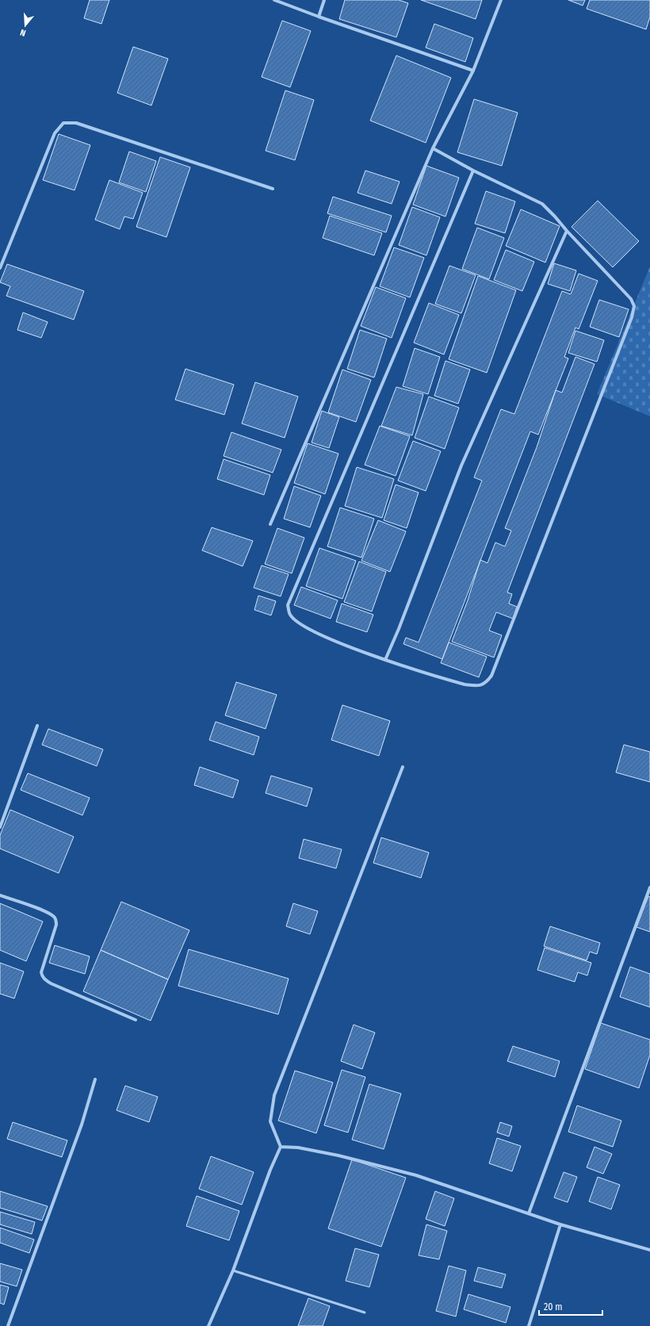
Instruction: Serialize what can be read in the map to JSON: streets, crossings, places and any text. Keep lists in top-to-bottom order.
{
  "scale_bar": "20 m",
  "north": "bottom"
}
